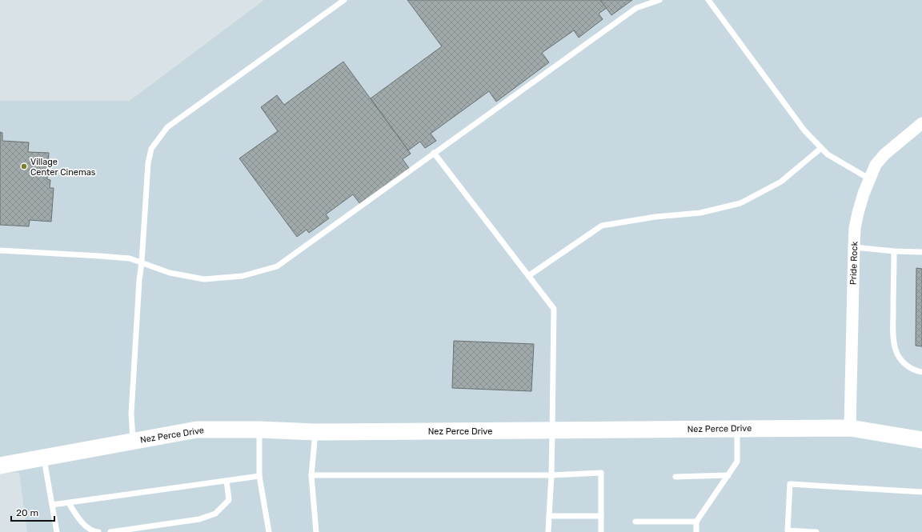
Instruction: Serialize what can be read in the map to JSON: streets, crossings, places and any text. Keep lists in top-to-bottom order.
{
  "streets": {
    "street": ["Pride Rock", "Nez Perce Drive"]
  },
  "crossings": [
    ["Pride Rock", "Nez Perce Drive"]
  ],
  "places": ["Village Center Cinemas"],
  "scale_bar": "20 m"
}
